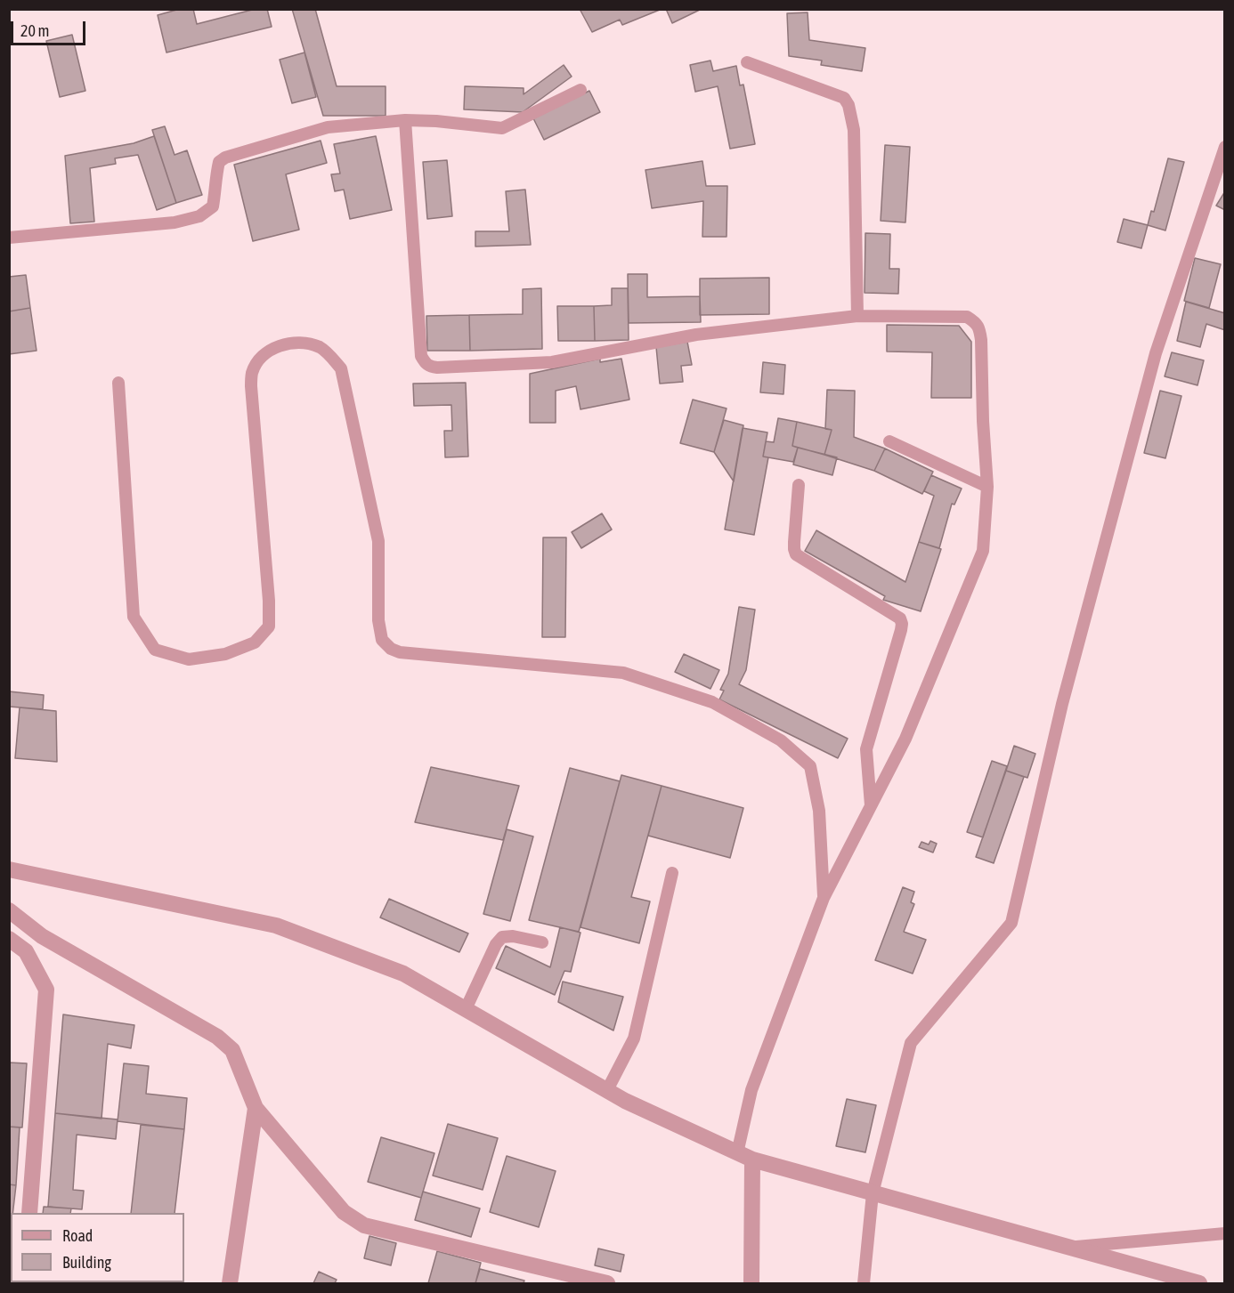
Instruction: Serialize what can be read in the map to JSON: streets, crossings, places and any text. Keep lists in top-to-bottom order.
{
  "legend": ["Road", "Building"],
  "scale_bar": "20 m"
}
